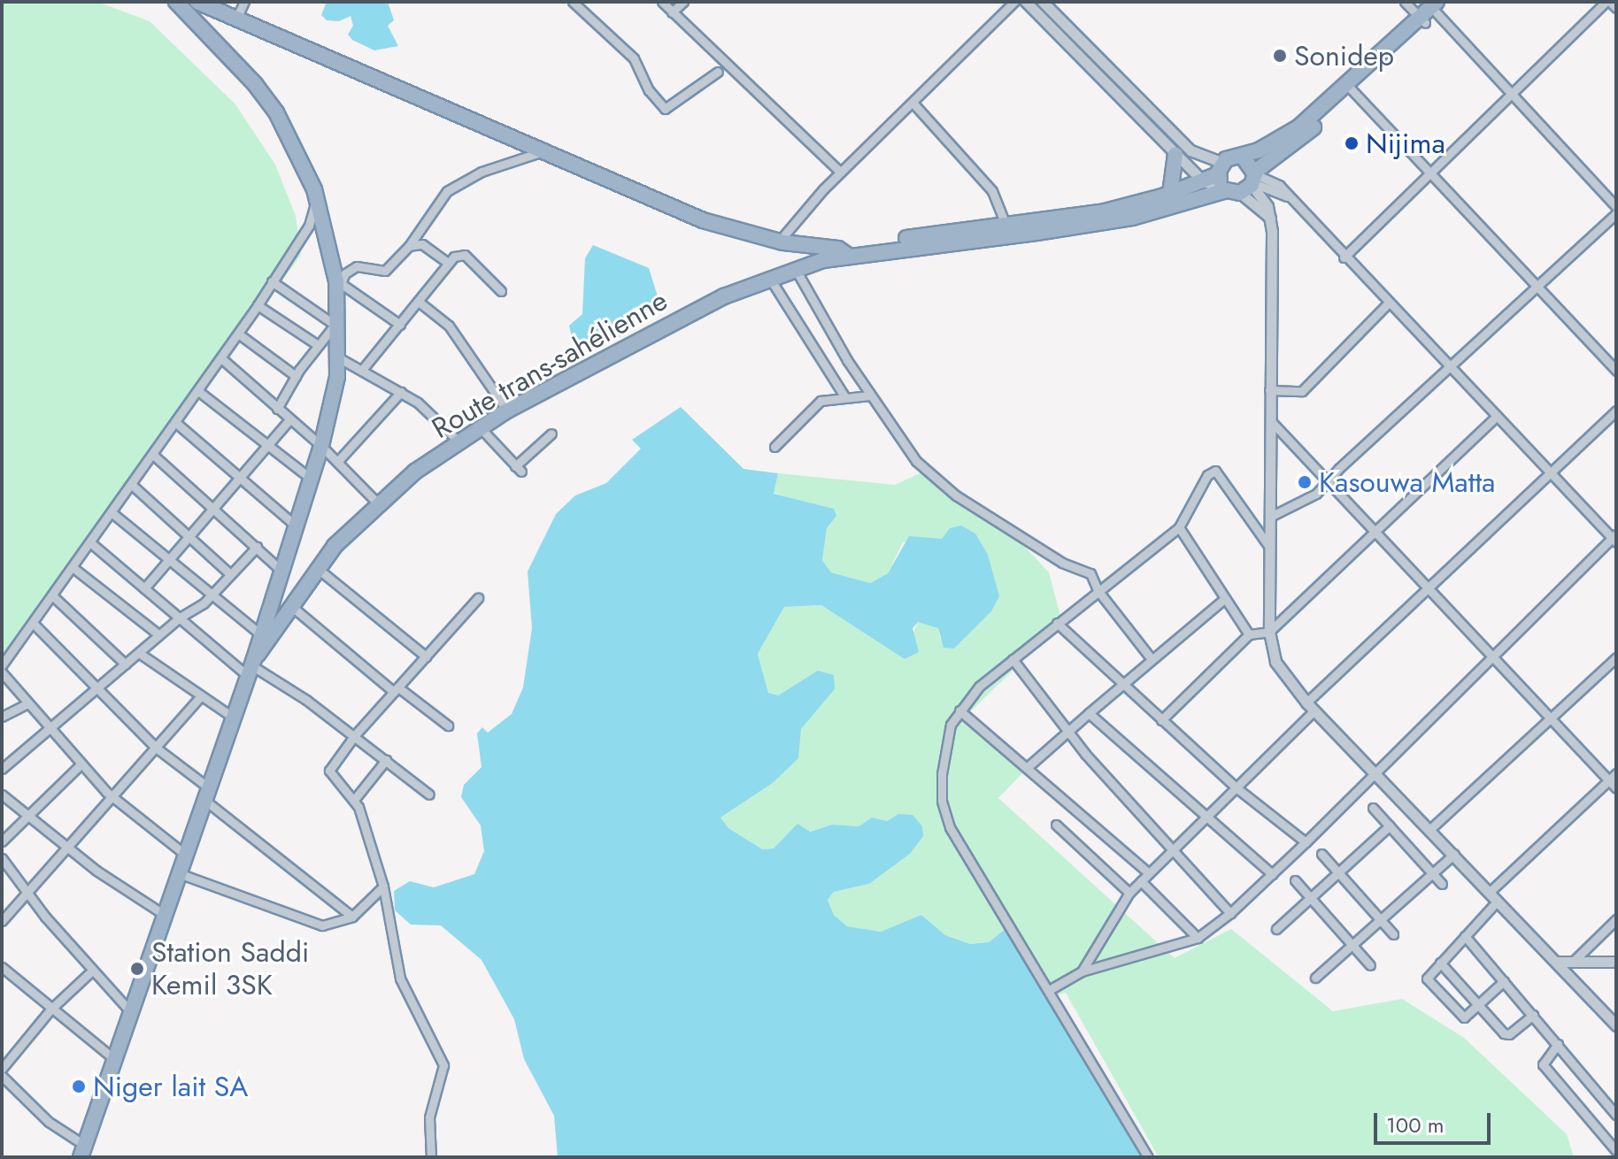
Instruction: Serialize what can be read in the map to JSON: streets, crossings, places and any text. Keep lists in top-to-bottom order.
{
  "streets": {
    "highway": ["Route trans-sahélienne"]
  },
  "places": [
    "Sonidep",
    "Nijima",
    "Kasouwa Matta",
    "Station Saddi Kemil 3SK",
    "Niger lait SA"
  ],
  "scale_bar": "100 m"
}
